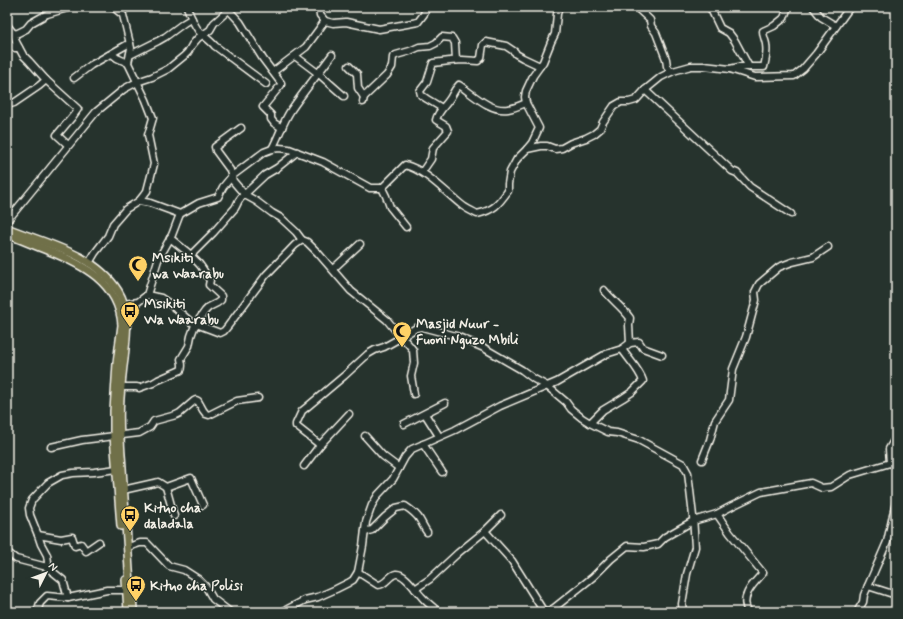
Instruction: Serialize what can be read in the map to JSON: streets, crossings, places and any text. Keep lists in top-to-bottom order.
{
  "places": {
    "mosque": ["Msikiti wa Waarabu", "Masjid Nuur - Fuoni Nguzo Mbili"],
    "bus stop": ["Msikiti Wa Waarabu", "Kituo cha daladala", "Kituo cha Polisi"]
  },
  "north": "top right"
}
